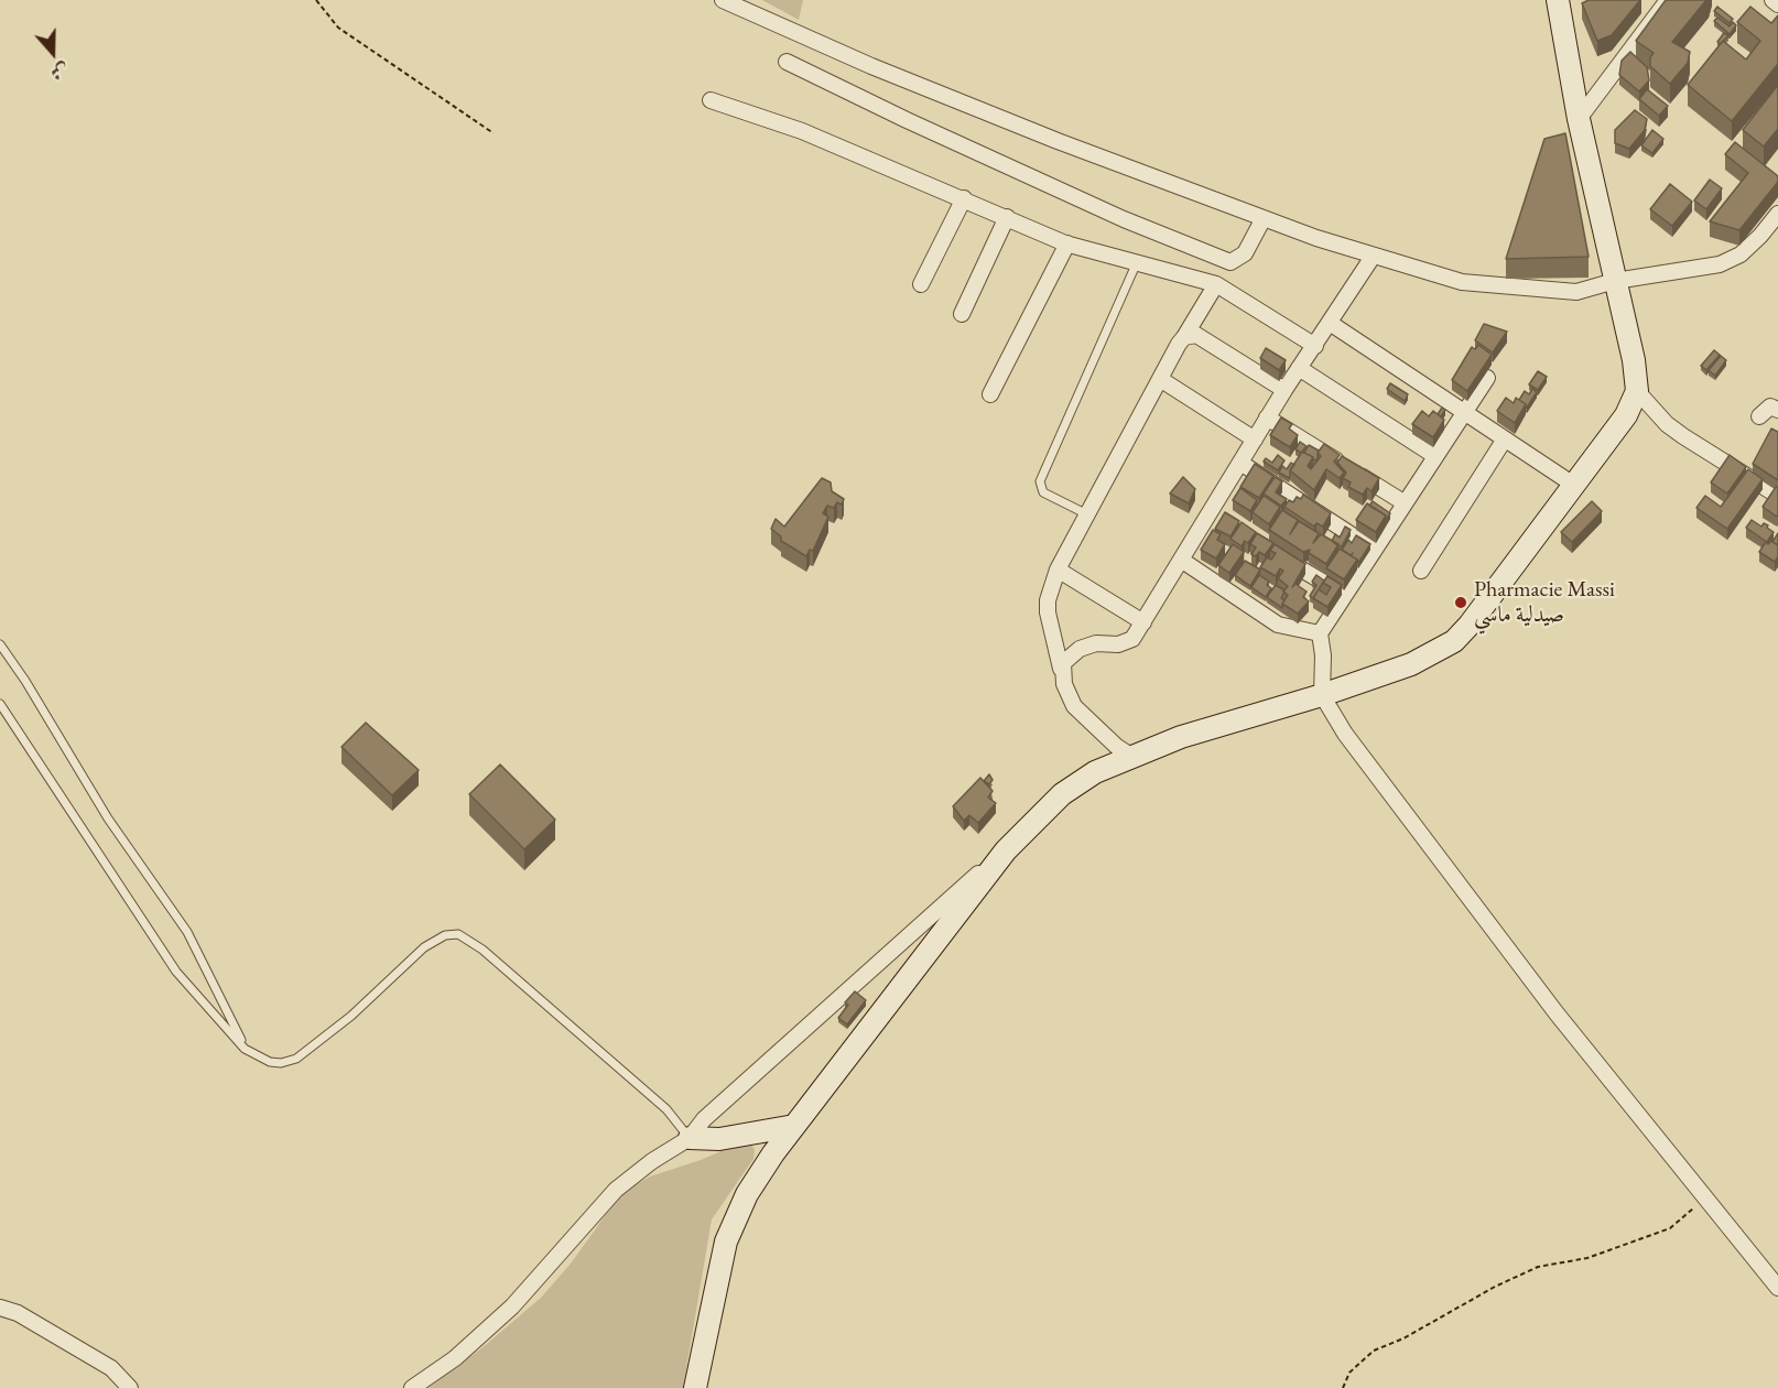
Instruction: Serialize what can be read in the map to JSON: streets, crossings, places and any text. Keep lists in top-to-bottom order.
{
  "places": ["Pharmacie Massi صيدلية ماسي"],
  "north": "bottom"
}
